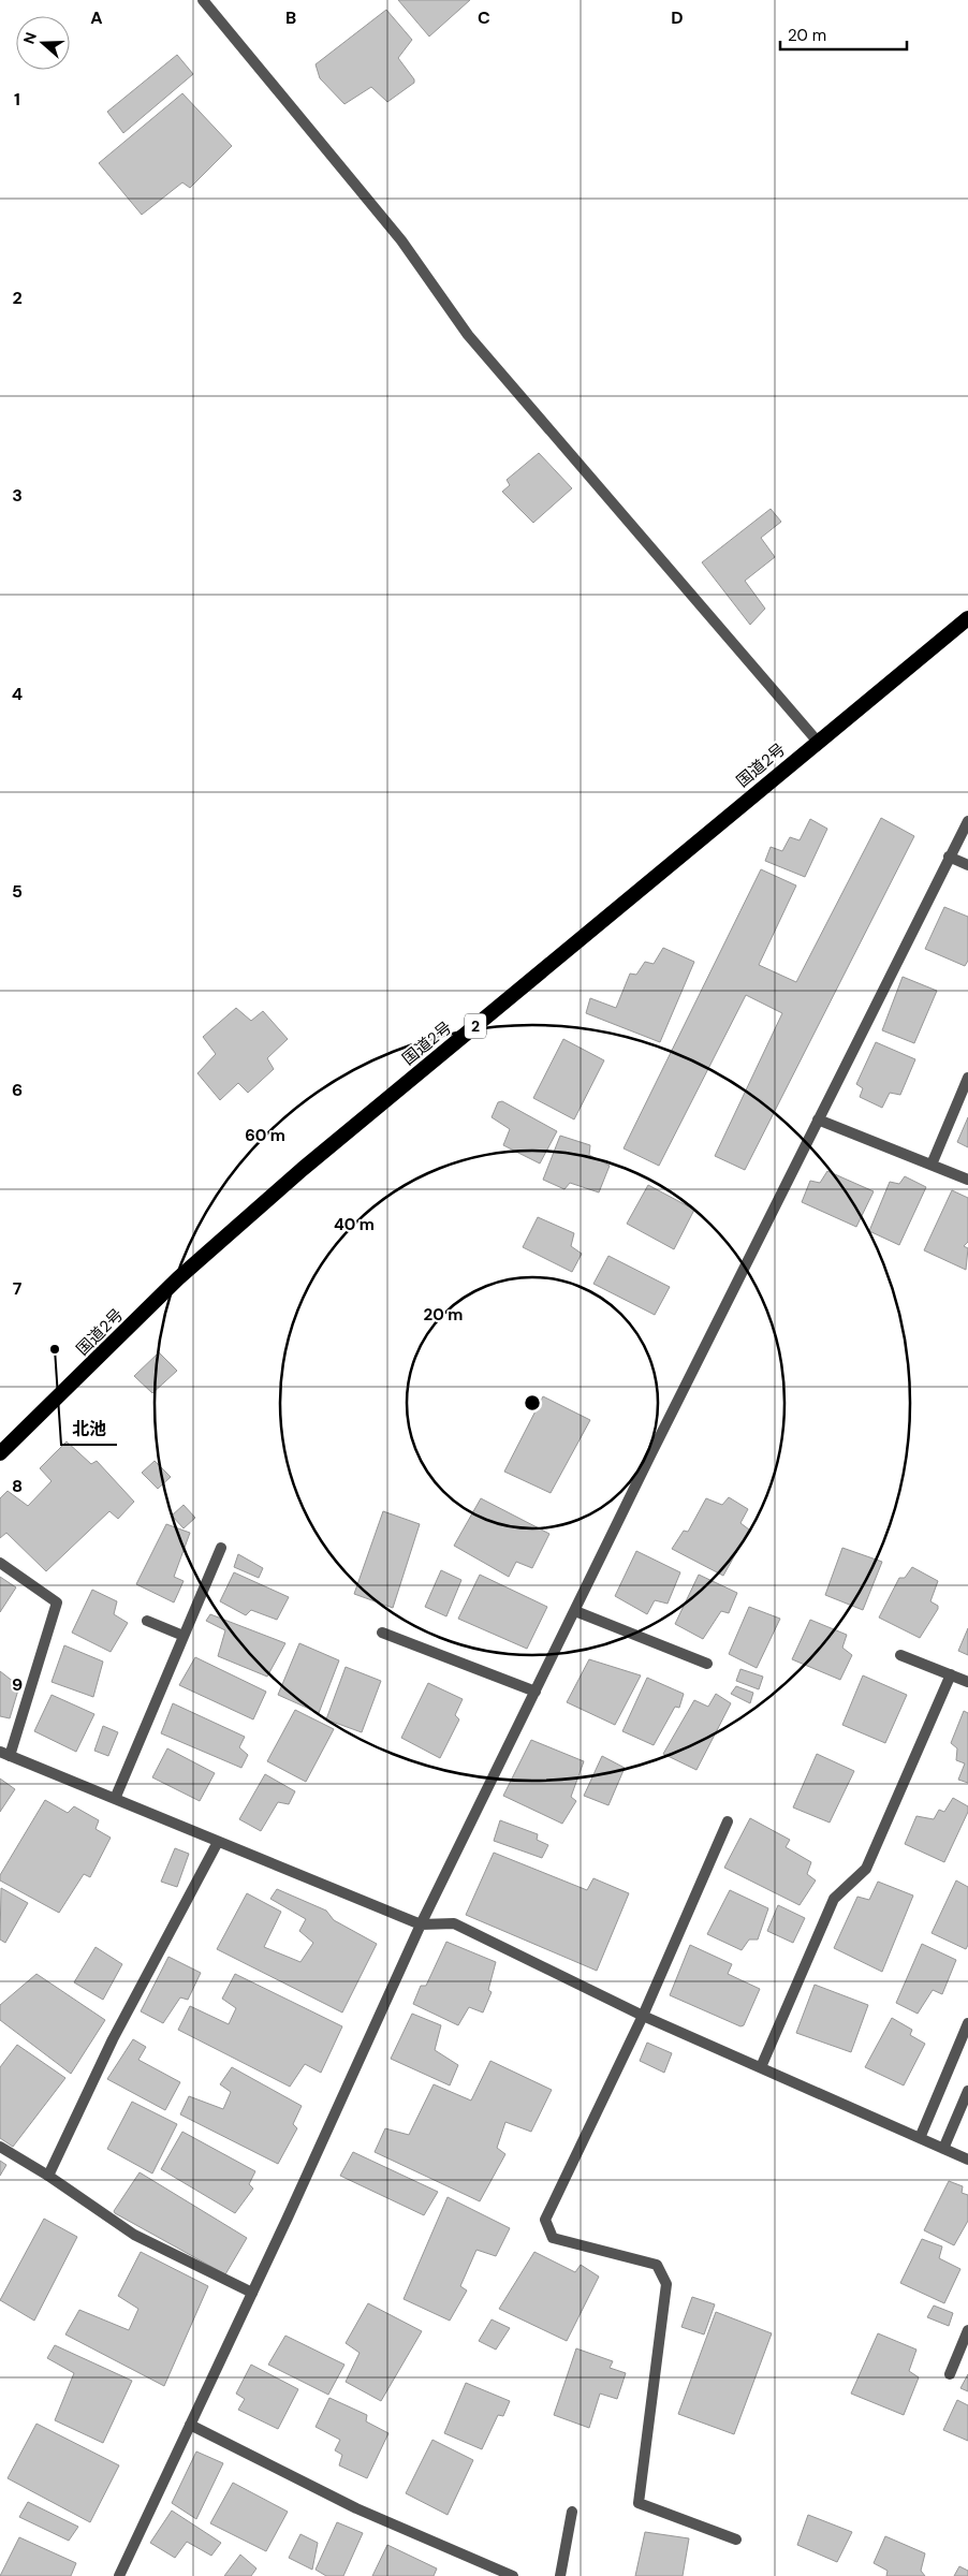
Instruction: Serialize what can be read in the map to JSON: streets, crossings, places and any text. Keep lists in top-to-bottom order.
{
  "streets": {
    "highway": ["国道2号", "2"]
  },
  "places": ["北池"],
  "scale_bar": "20 m",
  "north": "left",
  "grid": {
    "columns": [
      "A",
      "B",
      "C",
      "D"
    ],
    "rows": [
      "1",
      "2",
      "3",
      "4",
      "5",
      "6",
      "7",
      "8",
      "9"
    ]
  },
  "rings": ["60 m", "40 m", "20 m"]
}
